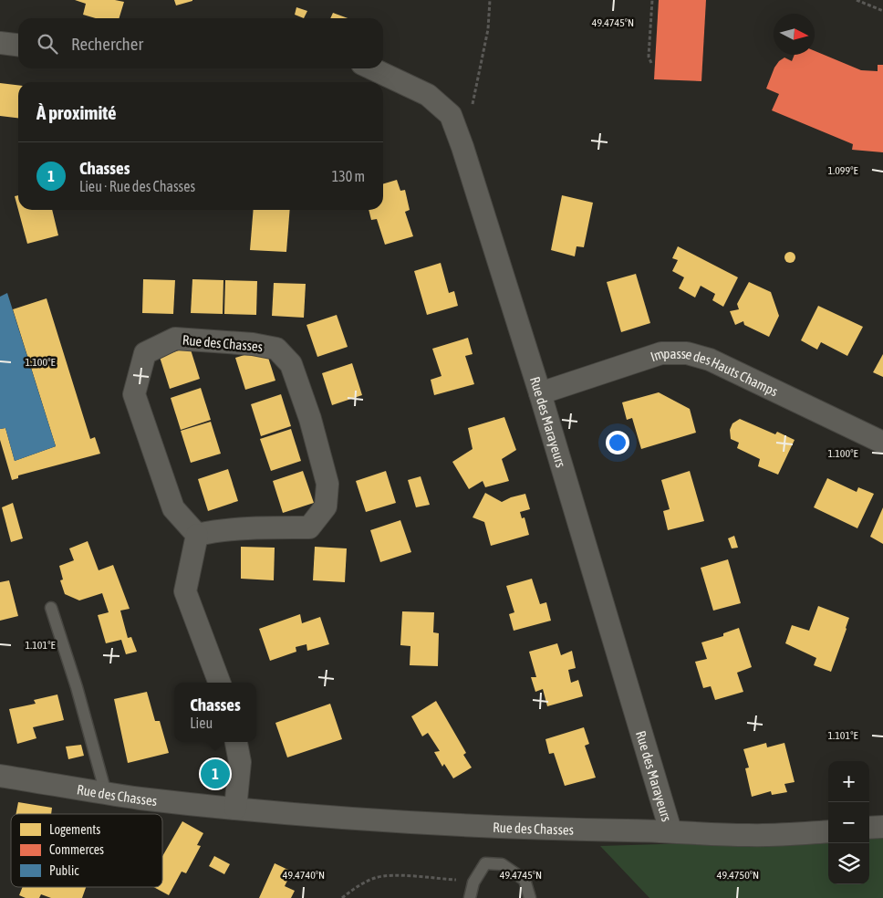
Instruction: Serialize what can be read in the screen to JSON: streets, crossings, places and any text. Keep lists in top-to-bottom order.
{
  "streets": {
    "street": ["Rue des Chasses", "Impasse des Hauts Champs", "Rue des Marayeurs"]
  },
  "crossings": [
    ["Rue des Chasses", "Rue des Marayeurs"],
    ["Impasse des Hauts Champs", "Rue des Marayeurs"]
  ],
  "legend": ["Logements", "Commerces", "Public"],
  "north": "right",
  "page": {
    "search": "Rechercher",
    "heading": "À proximité",
    "list": [
      {
        "mark": "1",
        "name": "Chasses",
        "note": "Lieu · Rue des Chasses",
        "value": "130 m"
      }
    ],
    "popup": ["Chasses", "Lieu"],
    "pins": "1",
    "map_buttons": ["+", "−"]
  },
  "coordinates": [
    "49.4745°N",
    "1.099°E",
    "1.100°E",
    "1.101°E",
    "49.4740°N",
    "49.4750°N"
  ]
}
